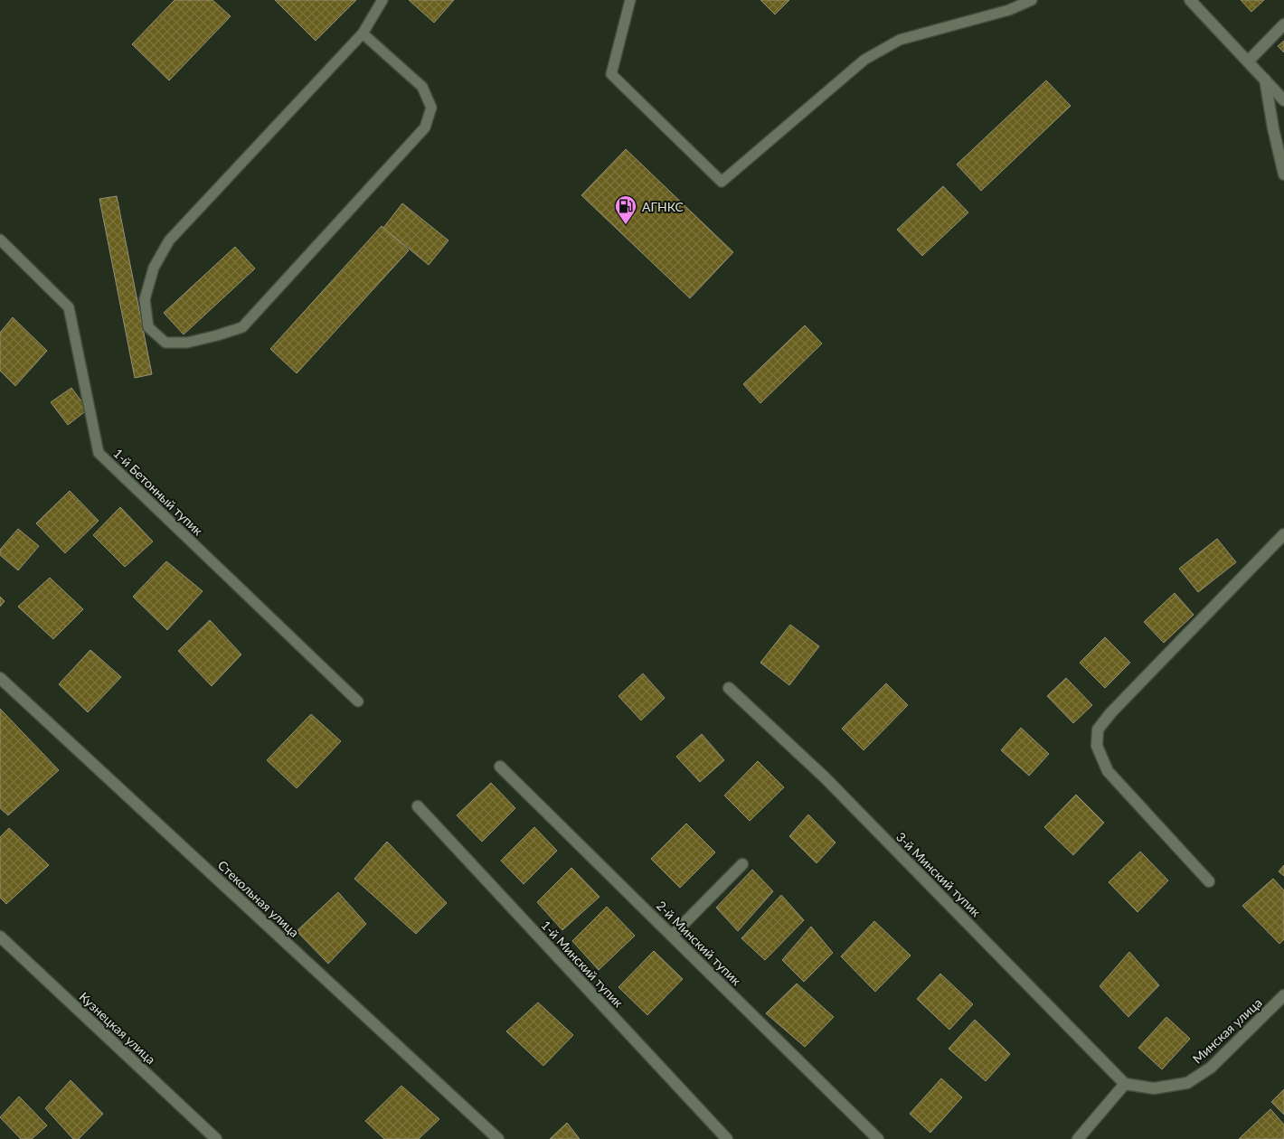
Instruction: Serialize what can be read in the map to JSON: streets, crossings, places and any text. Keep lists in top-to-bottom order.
{
  "streets": {
    "street": [
      "3-й Минский тупик",
      "Стекольная улица",
      "2-й Минский тупик",
      "1-й Минский тупик",
      "Кузнецкая улица",
      "Минская улица"
    ],
    "lane": ["1-й Бетонный тупик"]
  },
  "crossings": [
    ["3-й Минский тупик", "Минская улица"]
  ],
  "places": {
    "fuel station": ["АГНКС"]
  }
}
